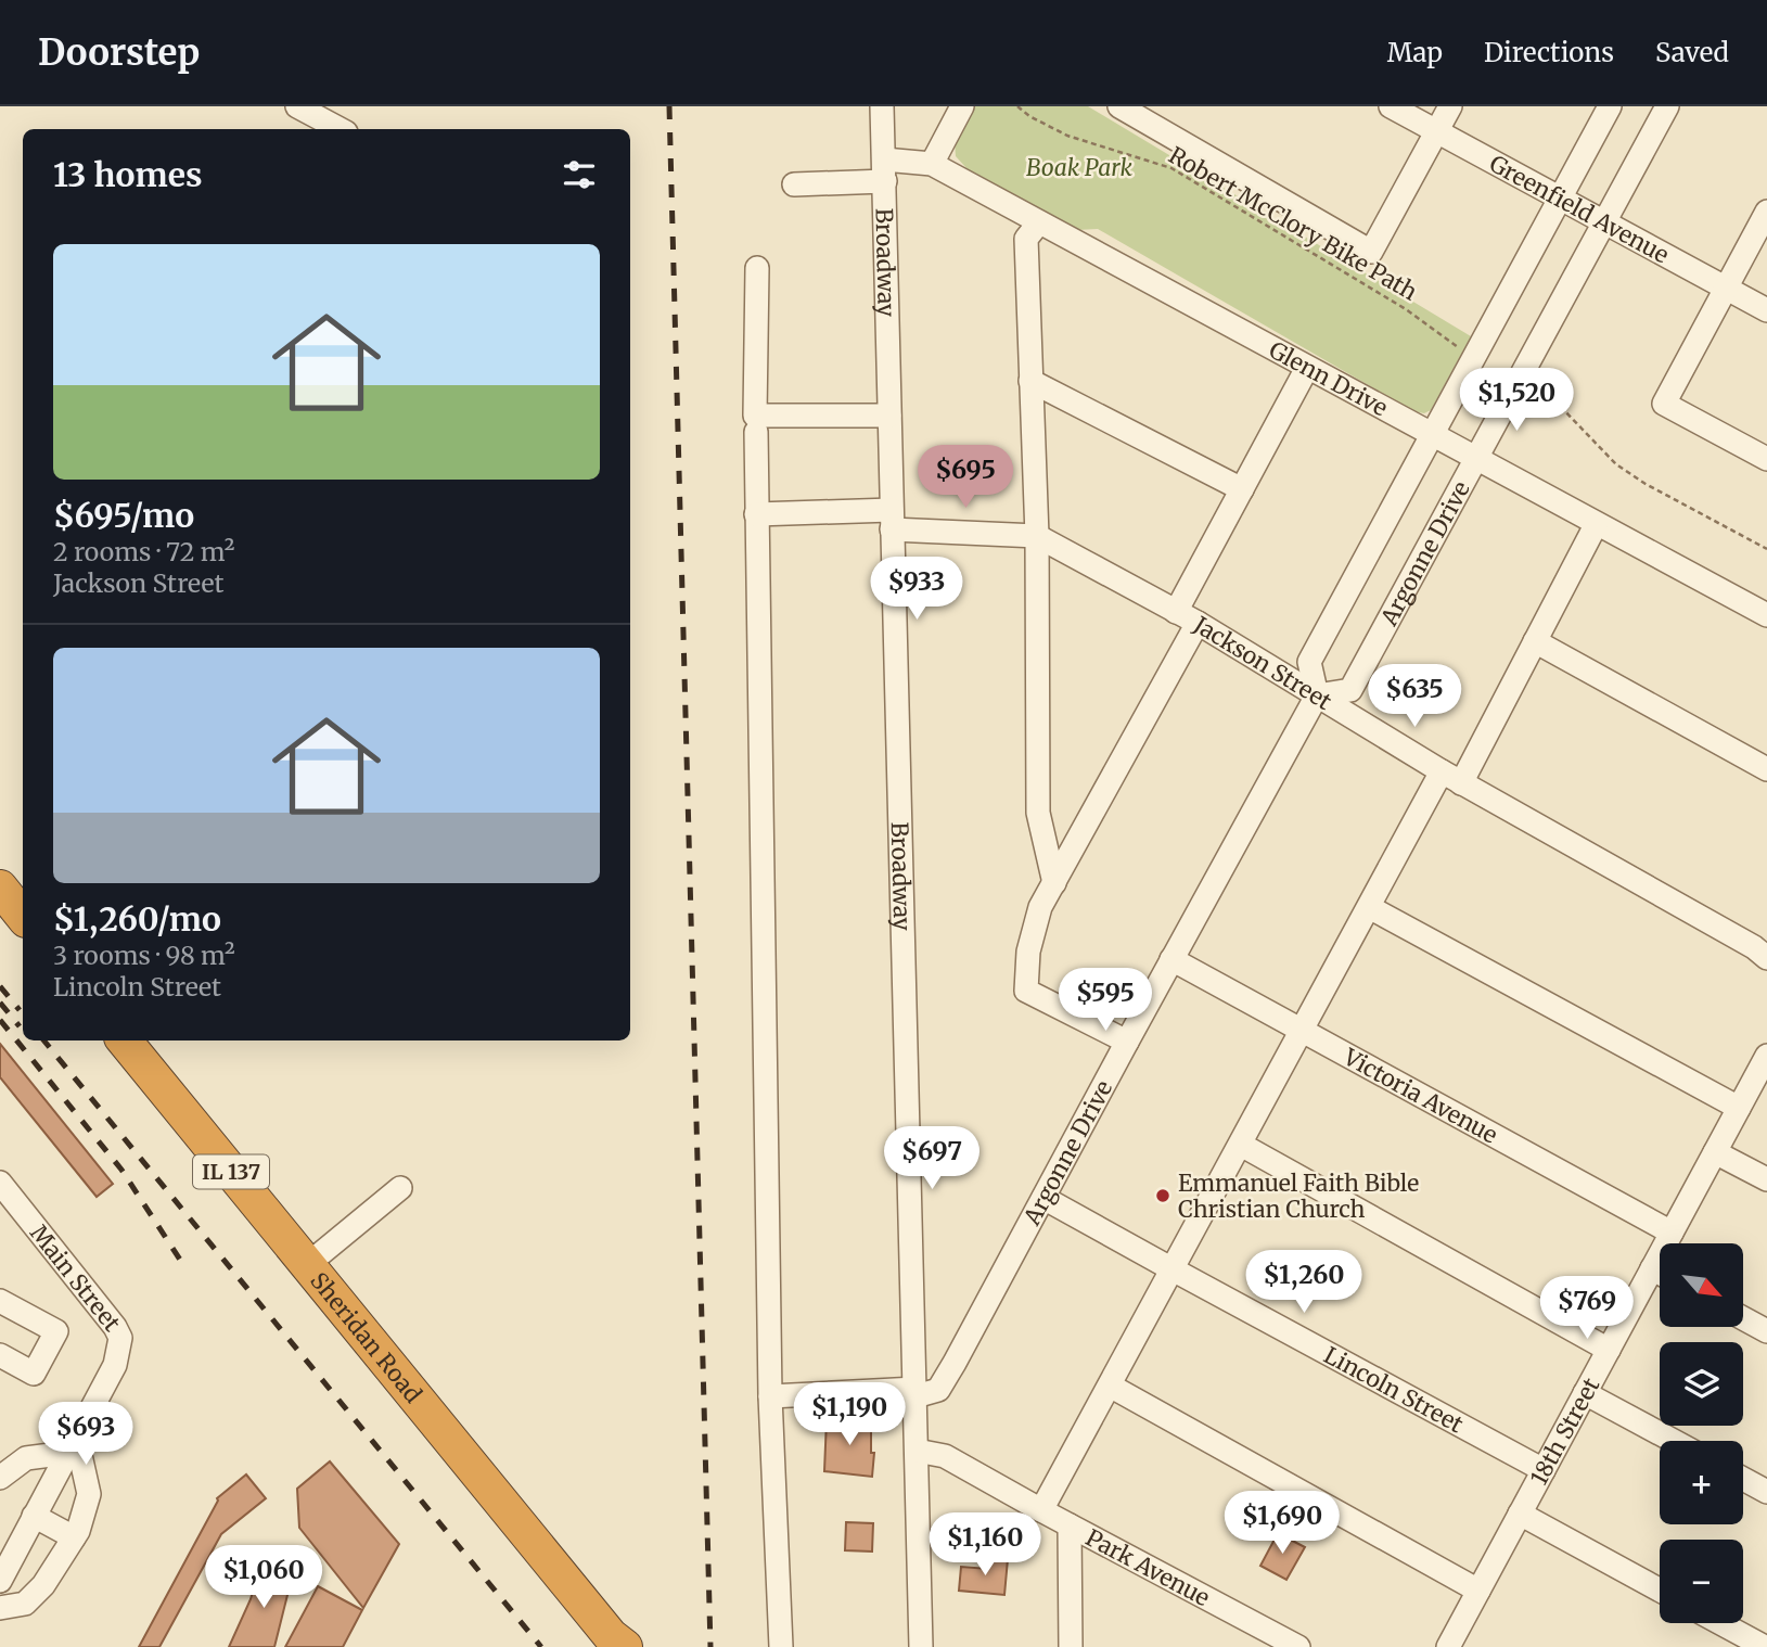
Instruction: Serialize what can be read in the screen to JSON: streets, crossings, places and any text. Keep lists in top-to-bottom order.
{
  "streets": {
    "highway": ["IL 137", "Sheridan Road"],
    "street": [
      "Greenfield Avenue",
      "Broadway",
      "Glenn Drive",
      "Argonne Drive",
      "Jackson Street",
      "Victoria Avenue",
      "Main Street",
      "Lincoln Street",
      "18th Street",
      "Park Avenue"
    ],
    "path": ["Robert McClory Bike Path"]
  },
  "crossings": [
    ["Greenfield Avenue", "Argonne Drive"],
    ["Broadway", "Glenn Drive"],
    ["Broadway", "Argonne Drive"],
    ["Broadway", "Jackson Street"],
    ["Broadway", "Park Avenue"],
    ["Glenn Drive", "Argonne Drive"],
    ["Argonne Drive", "Jackson Street"],
    ["Argonne Drive", "Victoria Avenue"],
    ["Argonne Drive", "Lincoln Street"],
    ["Victoria Avenue", "18th Street"],
    ["Lincoln Street", "18th Street"]
  ],
  "parks": ["Boak Park"],
  "places": ["Emmanuel Faith Bible Christian Church"],
  "north": "bottom right",
  "page": {
    "header": "Doorstep",
    "nav": ["Map", "Directions", "Saved"],
    "heading": "13 homes",
    "list": [
      {
        "name": "$695/mo",
        "note": "2 rooms · 72 m² · Jackson Street"
      },
      {
        "name": "$1,260/mo",
        "note": "3 rooms · 98 m² · Lincoln Street"
      }
    ],
    "price": [
      "$1,520",
      "$695",
      "$933",
      "$635",
      "$595",
      "$697",
      "$1,260",
      "$769",
      "$1,190",
      "$693",
      "$1,690",
      "$1,160",
      "$1,060"
    ],
    "map_buttons": ["+", "−"]
  }
}
